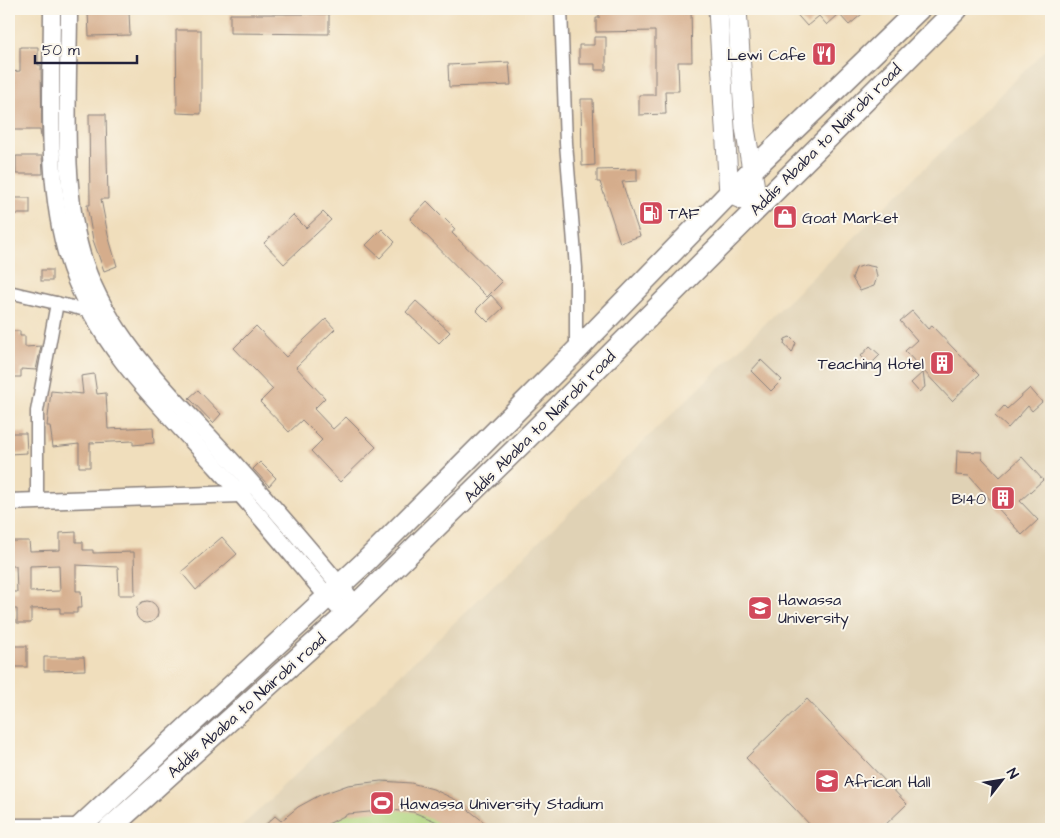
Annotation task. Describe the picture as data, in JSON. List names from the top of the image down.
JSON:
{
  "streets": {
    "highway": ["Addis Ababa to Nairobi road"]
  },
  "places": {
    "restaurant": ["Lewi Cafe"],
    "fuel station": ["TAF"],
    "shop": ["Goat Market"],
    "building": ["Teaching Hotel", "B140"],
    "school or university": ["Hawassa University", "African Hall"],
    "sports": ["Hawassa University Stadium"]
  },
  "scale_bar": "50 m",
  "north": "top right"
}
